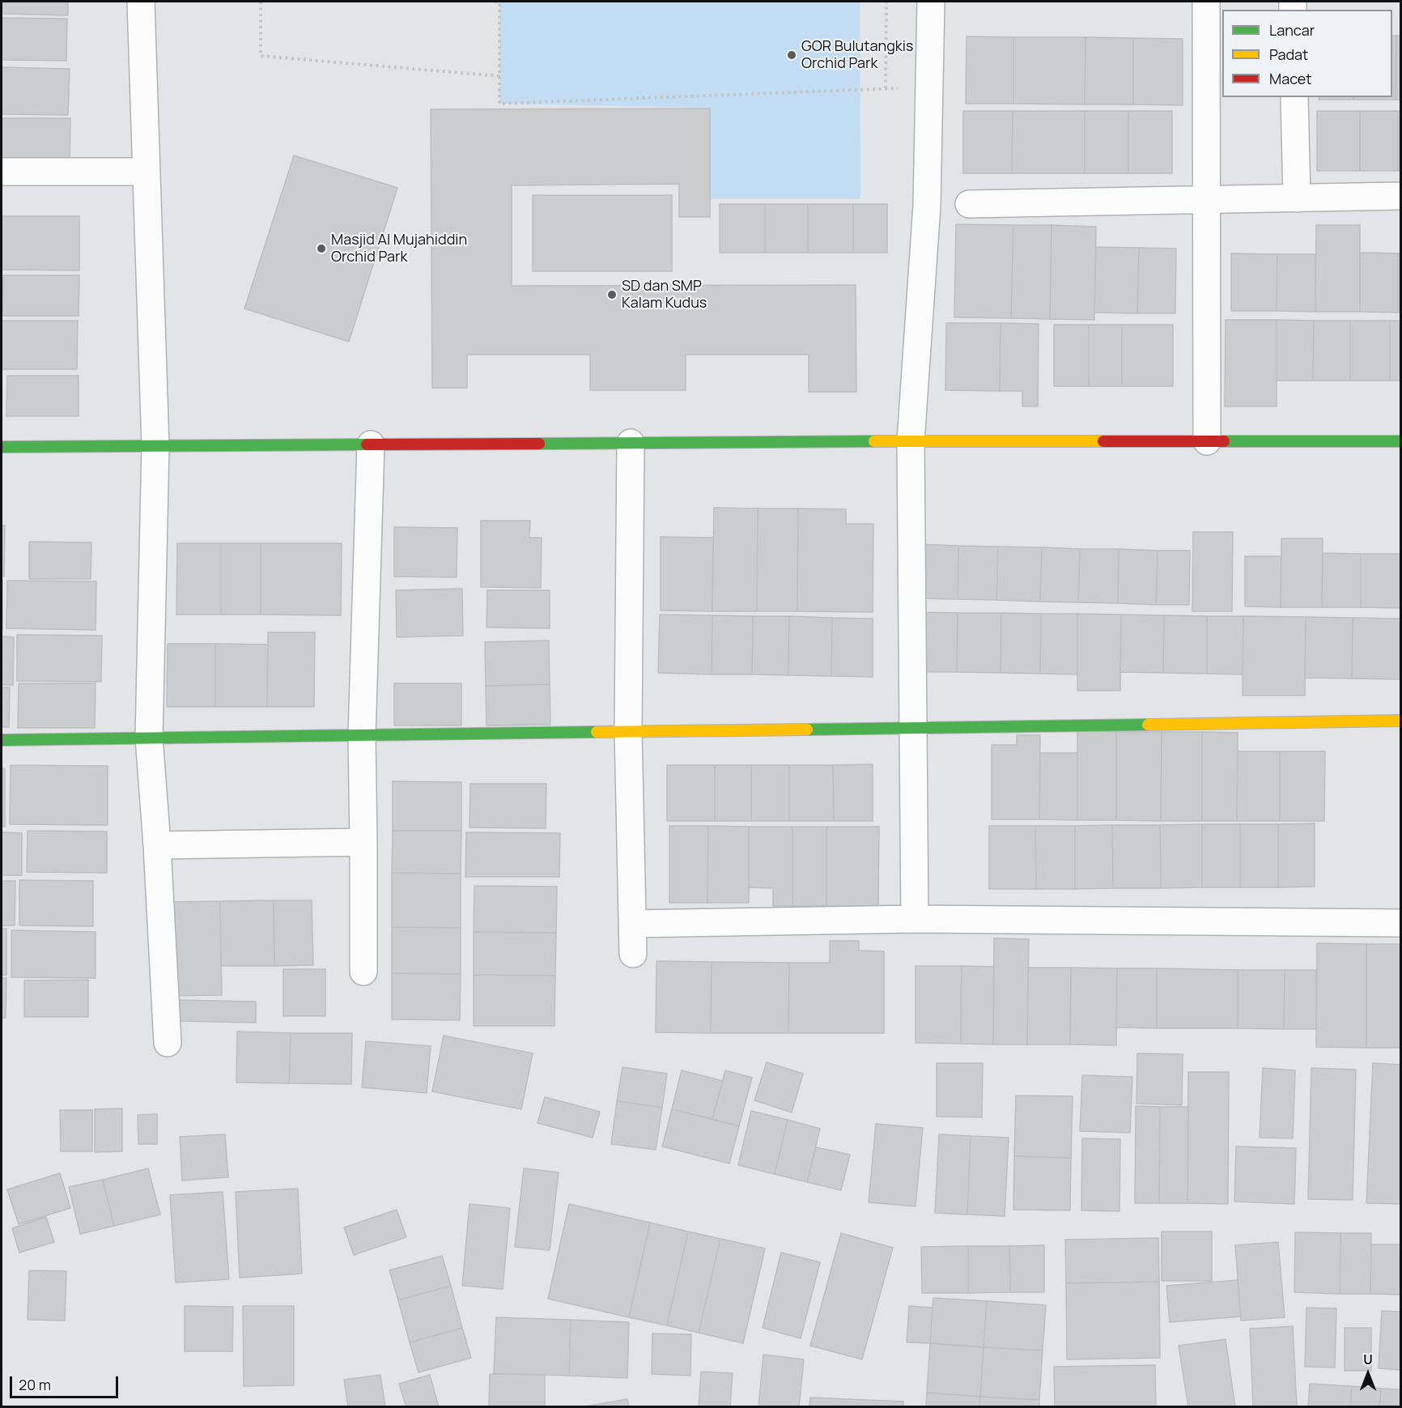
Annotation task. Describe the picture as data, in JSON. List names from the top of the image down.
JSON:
{
  "places": ["GOR Bulutangkis Orchid Park", "Masjid Al Mujahiddin Orchid Park", "SD dan SMP Kalam Kudus"],
  "legend": ["Lancar", "Padat", "Macet"],
  "scale_bar": "20 m",
  "north": "top"
}
